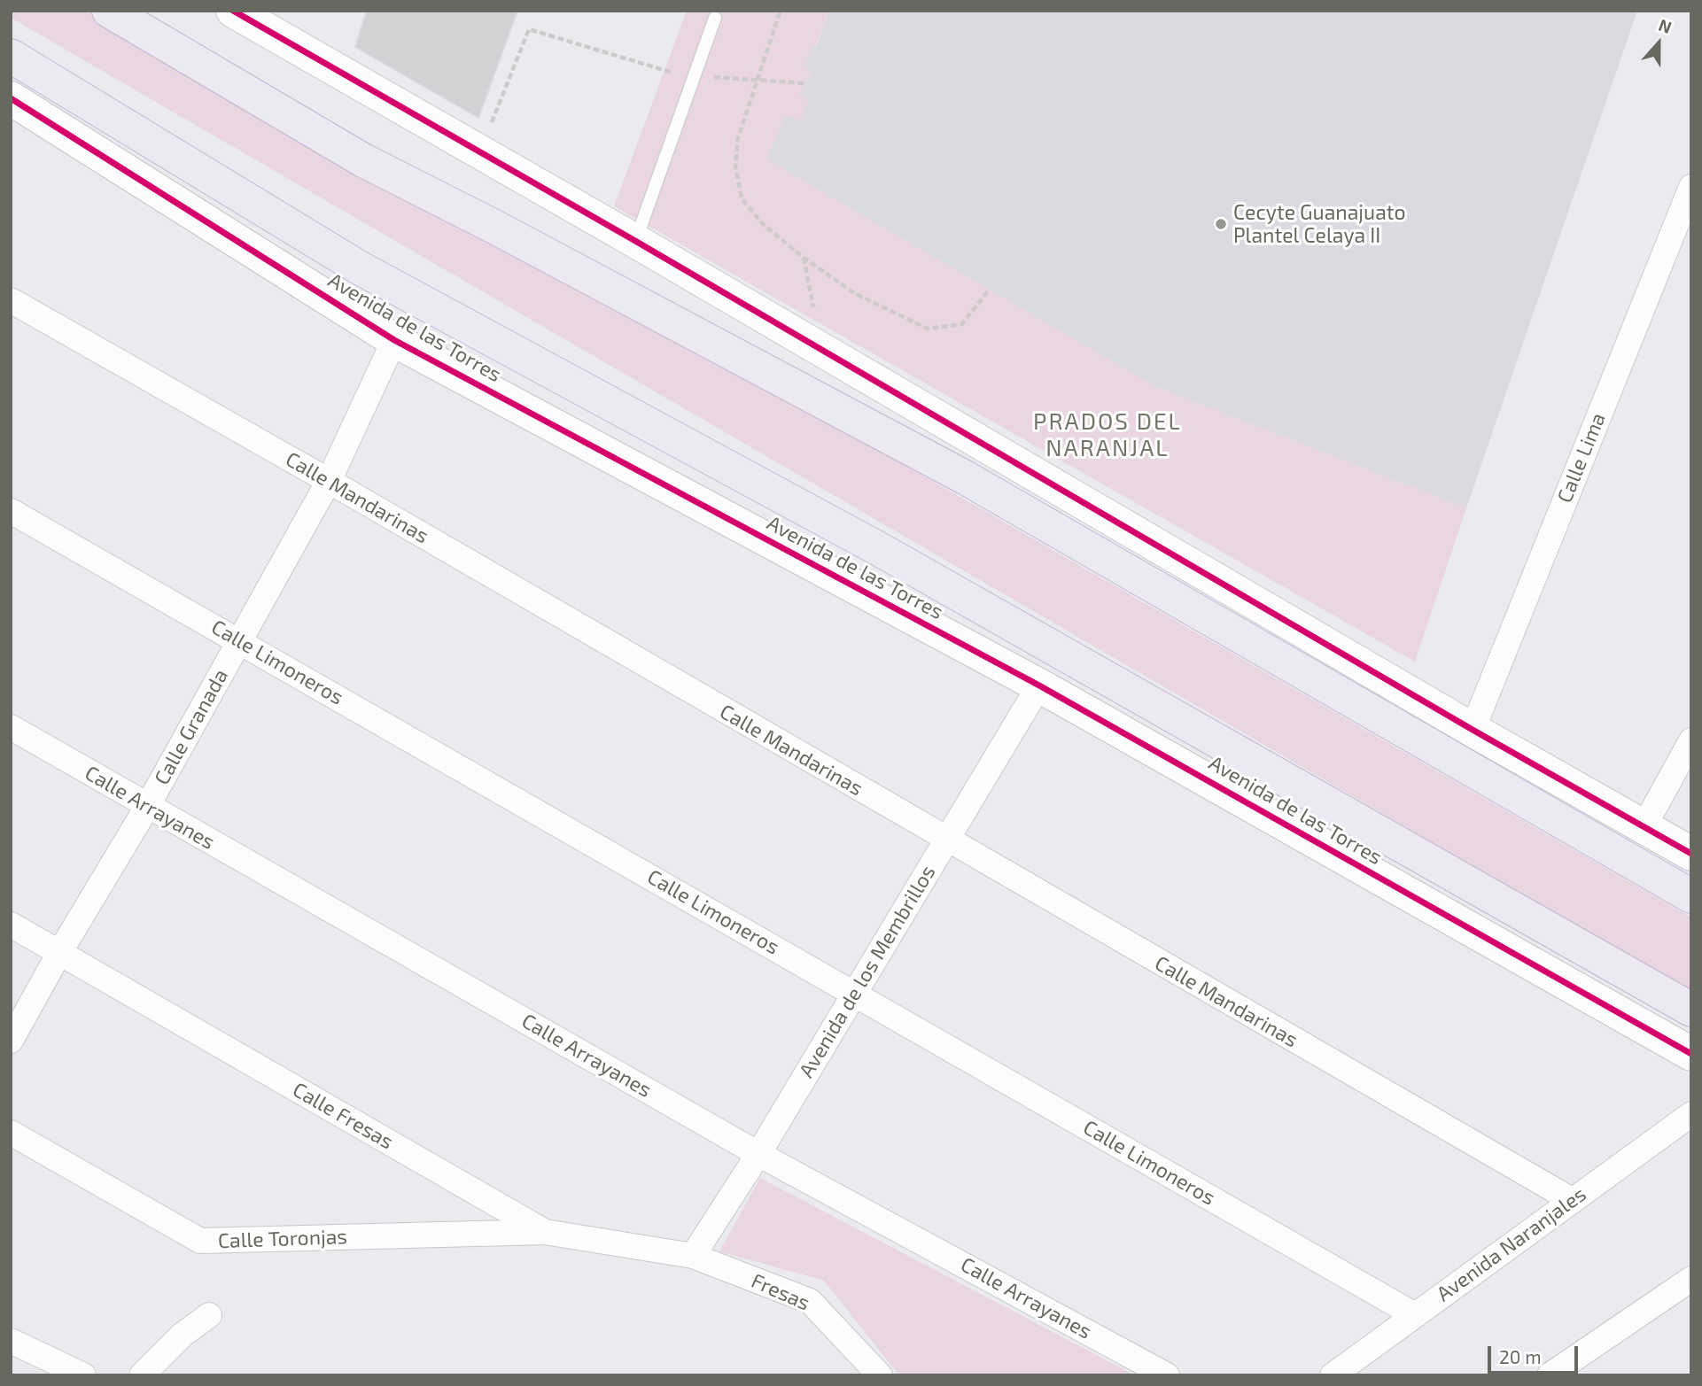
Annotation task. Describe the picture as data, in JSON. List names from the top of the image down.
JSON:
{
  "streets": {
    "main road": ["Avenida de las Torres"],
    "street": [
      "Calle Lima",
      "Calle Mandarinas",
      "Calle Limoneros",
      "Calle Granada",
      "Calle Arrayanes",
      "Avenida de los Membrillos",
      "Calle Fresas",
      "Calle Toronjas",
      "Avenida Naranjales",
      "Fresas"
    ]
  },
  "crossings": [
    ["Avenida de las Torres", "Calle Granada"],
    ["Avenida de las Torres", "Avenida de los Membrillos"],
    ["Calle Mandarinas", "Calle Granada"],
    ["Calle Mandarinas", "Avenida de los Membrillos"],
    ["Calle Mandarinas", "Avenida Naranjales"],
    ["Calle Limoneros", "Calle Granada"],
    ["Calle Limoneros", "Avenida de los Membrillos"],
    ["Calle Limoneros", "Avenida Naranjales"],
    ["Calle Granada", "Calle Arrayanes"],
    ["Calle Granada", "Calle Fresas"],
    ["Calle Arrayanes", "Avenida de los Membrillos"],
    ["Avenida de los Membrillos", "Calle Fresas"],
    ["Avenida de los Membrillos", "Fresas"],
    ["Calle Fresas", "Calle Toronjas"],
    ["Calle Fresas", "Fresas"]
  ],
  "districts": ["PRADOS DEL NARANJAL"],
  "places": ["Cecyte Guanajuato Plantel Celaya II"],
  "scale_bar": "20 m",
  "north": "top"
}
